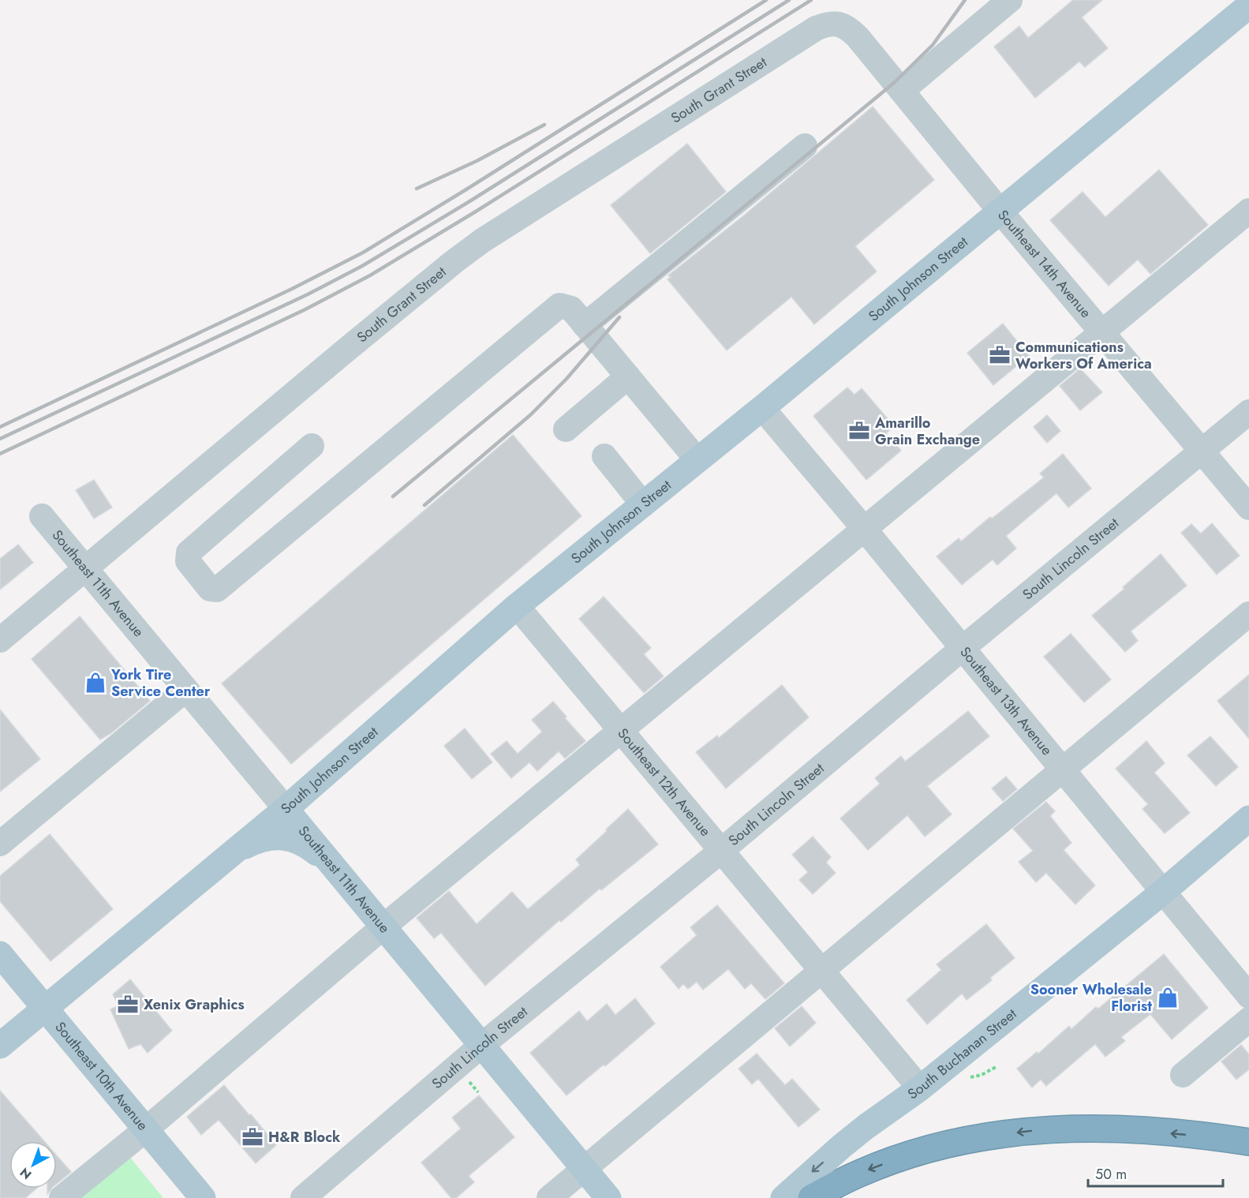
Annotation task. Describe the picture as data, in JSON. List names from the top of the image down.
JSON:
{
  "streets": {
    "main road": [
      "South Johnson Street",
      "Southeast 11th Avenue",
      "South Buchanan Street",
      "Southeast 10th Avenue"
    ],
    "street": [
      "South Grant Street",
      "Southeast 14th Avenue",
      "South Lincoln Street",
      "Southeast 13th Avenue",
      "Southeast 12th Avenue"
    ]
  },
  "crossings": [
    ["South Grant Street", "Southeast 14th Avenue"],
    ["South Grant Street", "Southeast 11th Avenue"],
    ["Southeast 14th Avenue", "South Johnson Street"],
    ["Southeast 14th Avenue", "South Lincoln Street"],
    ["South Johnson Street", "Southeast 11th Avenue"],
    ["South Johnson Street", "Southeast 13th Avenue"],
    ["South Johnson Street", "Southeast 12th Avenue"],
    ["South Johnson Street", "Southeast 10th Avenue"],
    ["South Lincoln Street", "Southeast 11th Avenue"],
    ["South Lincoln Street", "Southeast 13th Avenue"],
    ["South Lincoln Street", "Southeast 12th Avenue"],
    ["Southeast 13th Avenue", "South Buchanan Street"],
    ["Southeast 12th Avenue", "South Buchanan Street"]
  ],
  "places": {
    "office": [
      "Communications Workers Of America",
      "Amarillo Grain Exchange",
      "Xenix Graphics",
      "H&R Block"
    ],
    "shop": ["York Tire Service Center", "Sooner Wholesale Florist"]
  },
  "scale_bar": "50 m",
  "north": "bottom left"
}
